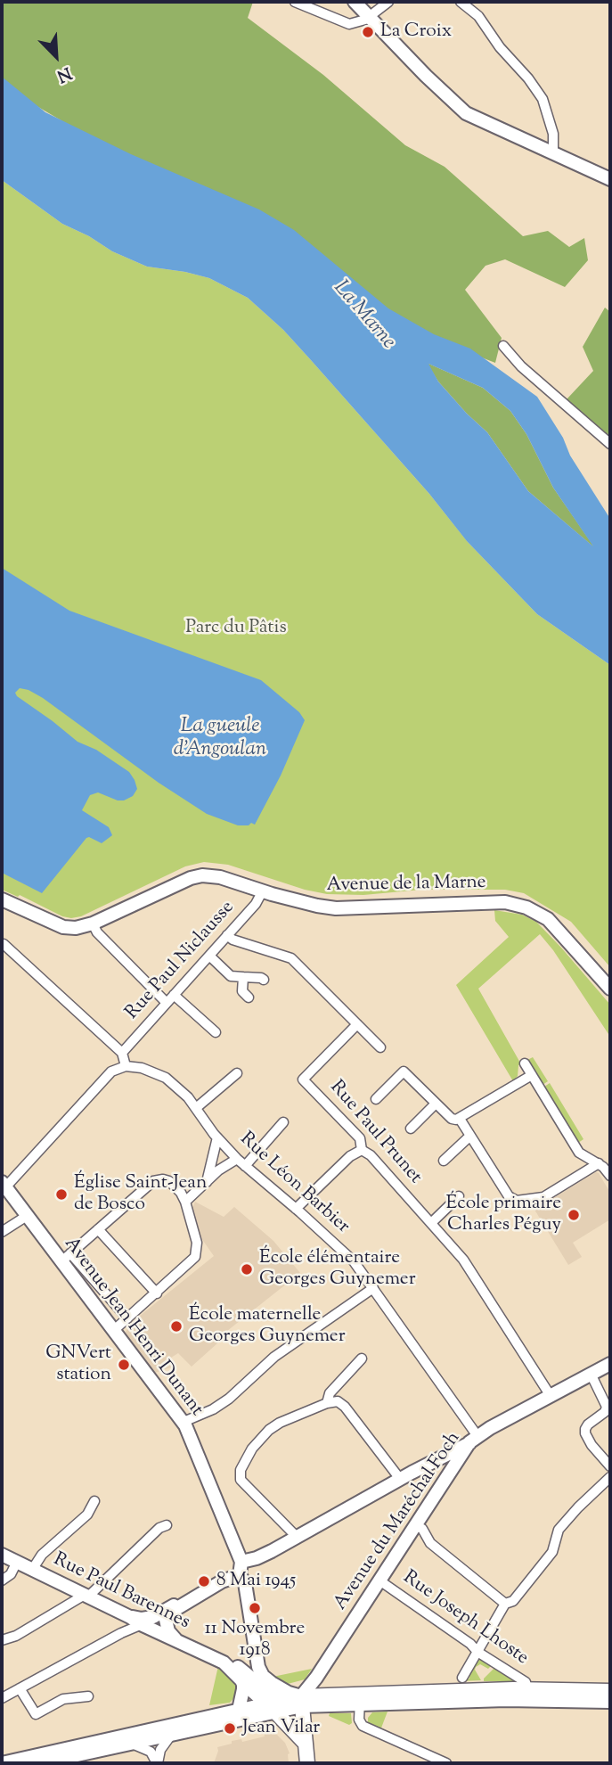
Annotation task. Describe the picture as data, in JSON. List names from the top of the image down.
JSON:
{
  "streets": {
    "street": [
      "Avenue de la Marne",
      "Rue Paul Niclausse",
      "Rue Paul Prunet",
      "Rue Léon Barbier",
      "Avenue Jean Henri Dunant",
      "Avenue du Maréchal Foch",
      "Rue Paul Barennes",
      "Rue Joseph Lhoste"
    ]
  },
  "crossings": [
    ["Avenue de la Marne", "Rue Paul Niclausse"],
    ["Rue Paul Prunet", "Avenue du Maréchal Foch"],
    ["Rue Léon Barbier", "Avenue du Maréchal Foch"],
    ["Avenue du Maréchal Foch", "Rue Joseph Lhoste"]
  ],
  "water": ["La Marne", "La gueule d'Angoulan"],
  "parks": ["Parc du Pâtis"],
  "places": [
    "La Croix",
    "Église Saint-Jean de Bosco",
    "École primaire Charles Péguy",
    "École élémentaire Georges Guynemer",
    "École maternelle Georges Guynemer",
    "GNVert station",
    "8 Mai 1945",
    "11 Novembre 1918",
    "Jean Vilar"
  ],
  "north": "bottom right"
}
